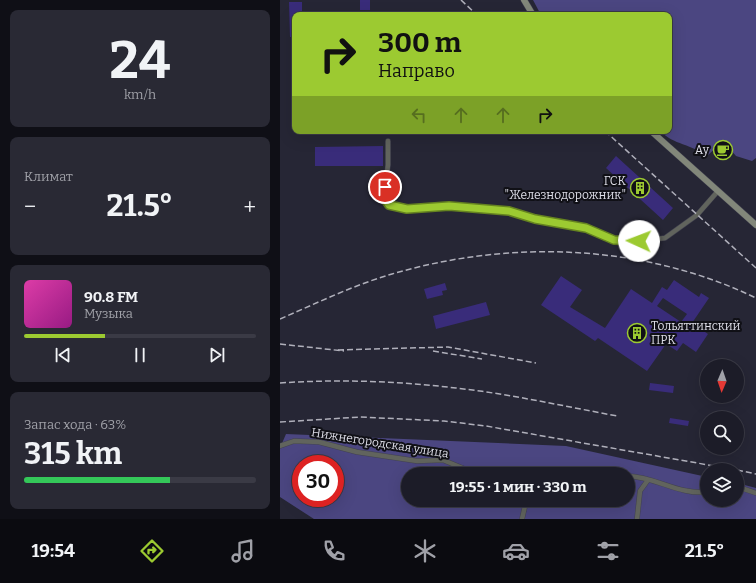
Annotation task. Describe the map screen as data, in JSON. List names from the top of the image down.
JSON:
{
  "streets": {
    "street": ["Нижнегородская улица"]
  },
  "places": {
    "cafe": ["Ау"],
    "building": ["ГСК \"Железнодорожник\"", "Тольяттинский ПРК"]
  },
  "north": "bottom",
  "page": {
    "tile": [
      ["24", "km/h"],
      "Климат",
      ["Запас хода · 63%", "315 km"]
    ],
    "turn": ["300 m", "Направо"],
    "heat": ["−", "21.5°", "+"],
    "song": ["90.8 FM", "Музыка"],
    "limit": "30",
    "trip": "19:55 · 1 мин · 330 m",
    "tabs": ["19:54", "21.5°"]
  }
}
